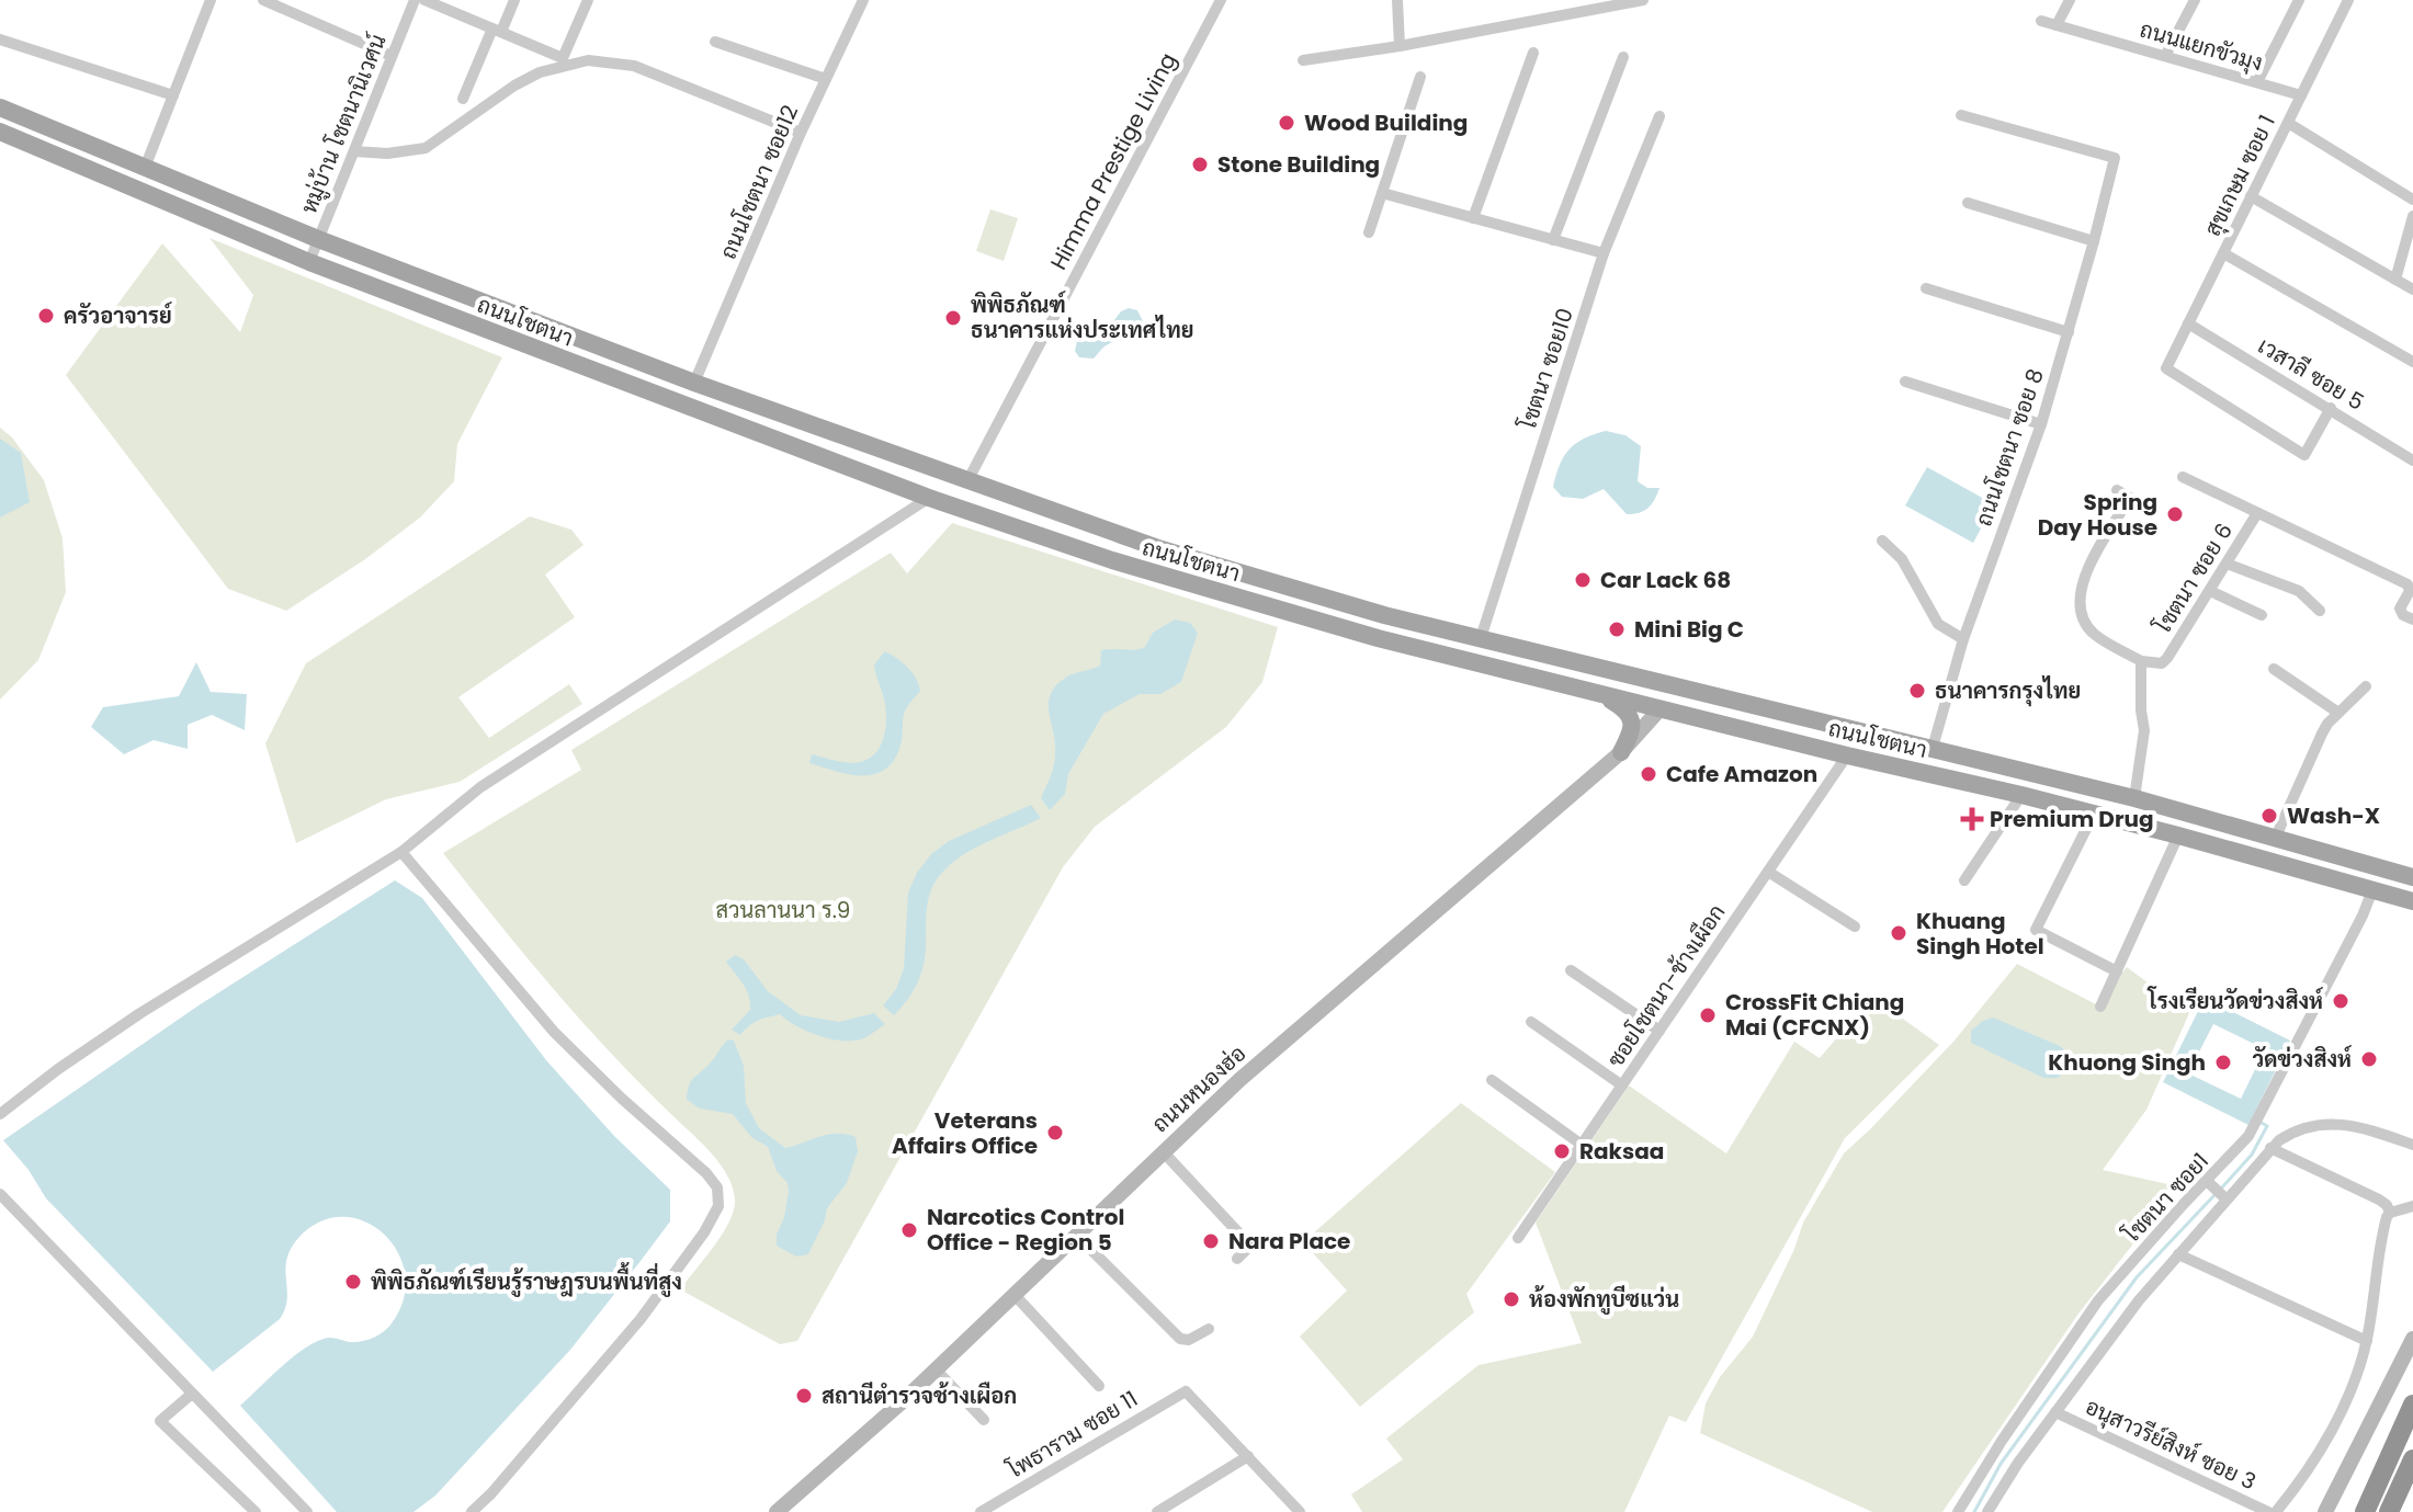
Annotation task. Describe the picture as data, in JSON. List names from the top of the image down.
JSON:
{
  "streets": {
    "main road": ["ถนนโชตนา", "ถนนหนองฮ่อ"],
    "street": [
      "ถนนแยกขัวมุง",
      "หมู่บ้าน โชตนานิเวศน์",
      "Himma Prestige Living",
      "สุขเกษม ซอย 1",
      "ถนนโชตนา ซอย12",
      "โชตนา ซอย10",
      "เวสาลี ซอย 5",
      "ถนนโชตนา ซอย 8",
      "โชตนา ซอย 6",
      "ซอยโชตนา-ช้างเผือก",
      "โชตนา ซอย1",
      "โพธาราม ซอย 11",
      "อนุสาวรีย์สิงห์ ซอย 3"
    ]
  },
  "crossings": [
    ["ถนนแยกขัวมุง", "สุขเกษม ซอย 1"],
    ["หมู่บ้าน โชตนานิเวศน์", "ถนนโชตนา"],
    ["Himma Prestige Living", "ถนนโชตนา"],
    ["สุขเกษม ซอย 1", "เวสาลี ซอย 5"],
    ["ถนนโชตนา ซอย12", "ถนนโชตนา"],
    ["ถนนโชตนา", "โชตนา ซอย10"],
    ["ถนนโชตนา", "ถนนโชตนา ซอย 8"],
    ["ถนนโชตนา", "ซอยโชตนา-ช้างเผือก"],
    ["ถนนโชตนา", "ถนนหนองฮ่อ"],
    ["ถนนโชตนา", "โชตนา ซอย1"]
  ],
  "parks": ["สวนลานนา ร.9"],
  "places": {
    "other": [
      "Wood Building",
      "Stone Building",
      "ครัวอาจารย์",
      "พิพิธภัณฑ์ ธนาคารแห่งประเทศไทย",
      "Spring Day House",
      "Car Lack 68",
      "Mini Big C",
      "ธนาคารกรุงไทย",
      "Cafe Amazon",
      "Wash-X",
      "Khuang Singh Hotel",
      "โรงเรียนวัดข่วงสิงห์",
      "CrossFit Chiang Mai (CFCNX)",
      "วัดข่วงสิงห์",
      "Khuong Singh",
      "Veterans Affairs Office",
      "Raksaa",
      "Narcotics Control Office - Region 5",
      "Nara Place",
      "พิพิธภัณฑ์เรียนรู้ราษฎรบนพื้นที่สูง",
      "ห้องพักทูบีซแว่น",
      "สถานีตำรวจช้างเผือก"
    ],
    "health": ["Premium Drug"]
  }
}
